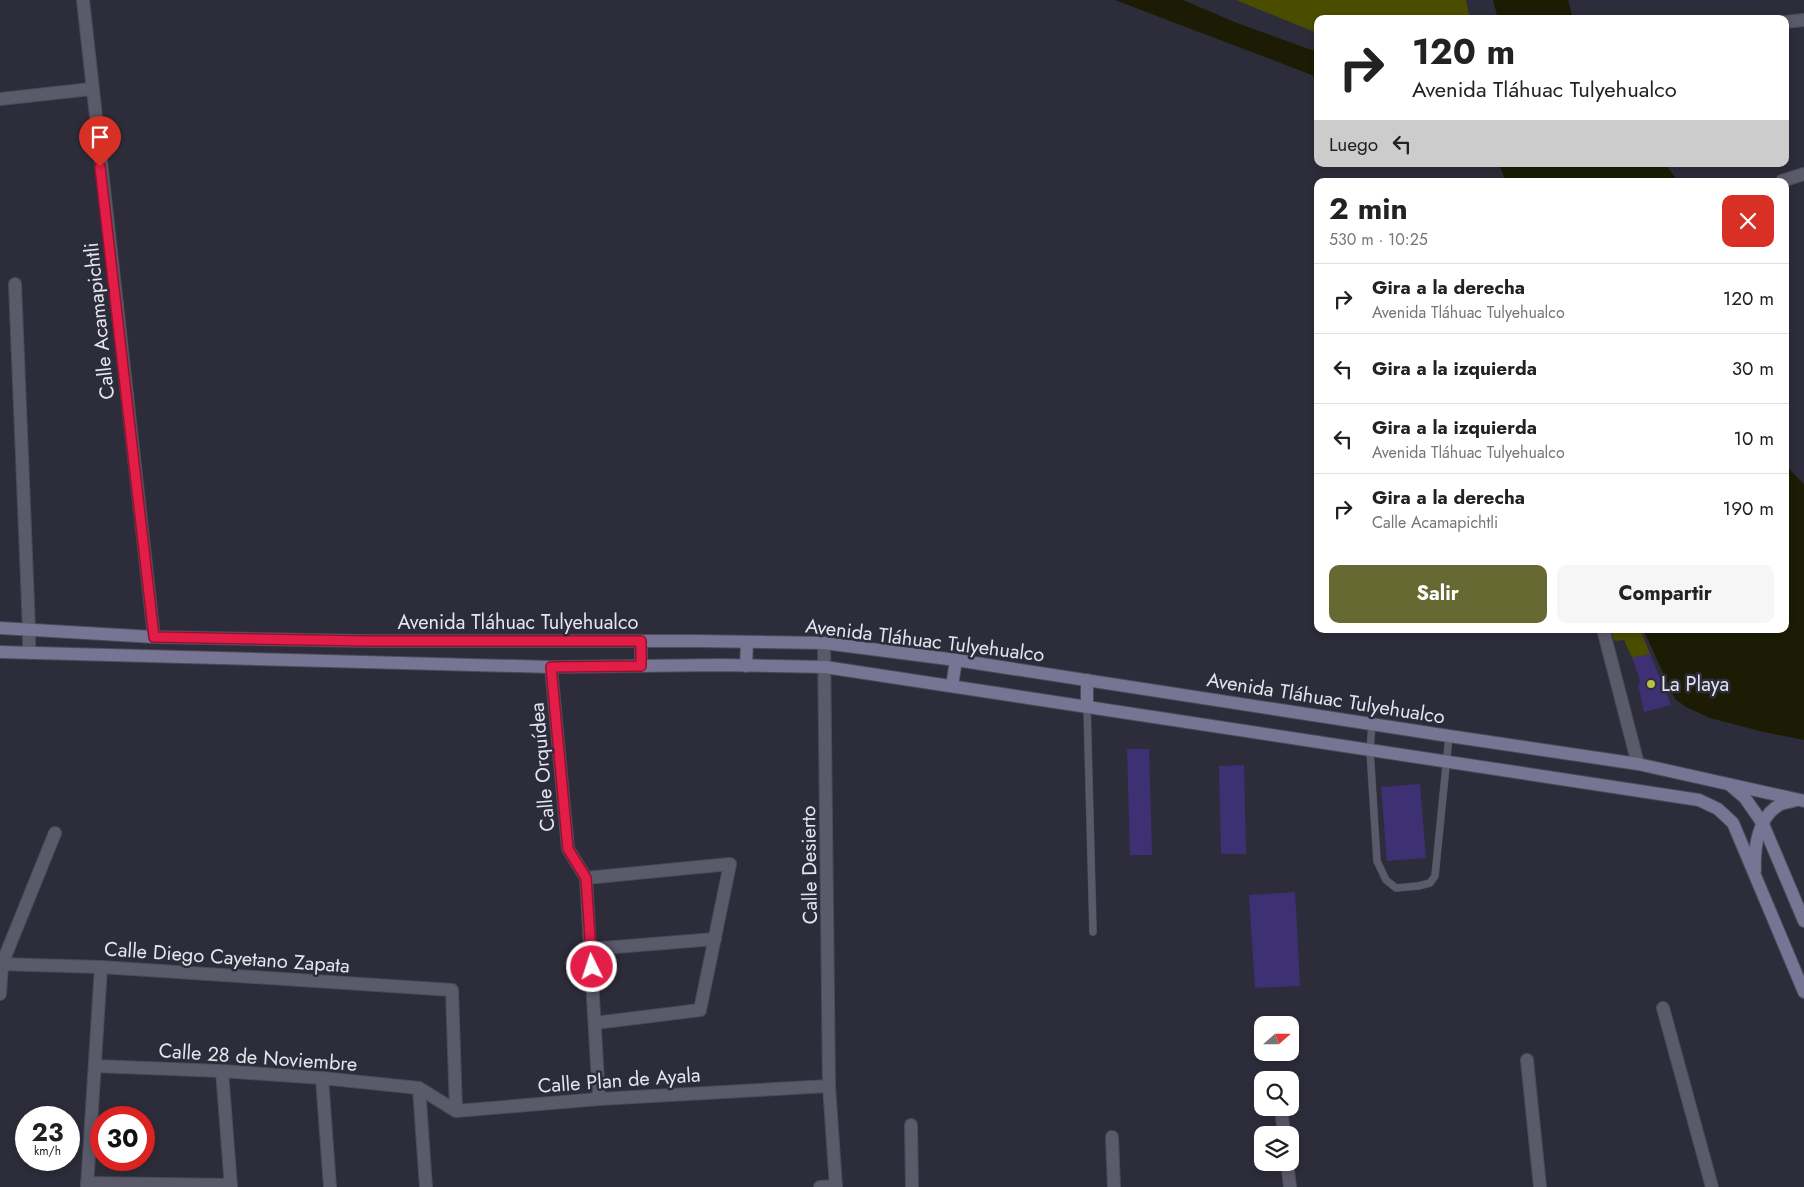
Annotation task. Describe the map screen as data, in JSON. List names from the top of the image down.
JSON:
{
  "streets": {
    "main road": ["Avenida Tláhuac Tulyehualco"],
    "street": [
      "Calle Acamapichtli",
      "Calle Orquídea",
      "Calle Desierto",
      "Calle Diego Cayetano Zapata",
      "Calle 28 de Noviembre",
      "Calle Plan de Ayala"
    ]
  },
  "crossings": [
    ["Calle Acamapichtli", "Avenida Tláhuac Tulyehualco"],
    ["Avenida Tláhuac Tulyehualco", "Calle Orquídea"],
    ["Avenida Tláhuac Tulyehualco", "Calle Desierto"],
    ["Calle Orquídea", "Calle Plan de Ayala"],
    ["Calle Desierto", "Calle Plan de Ayala"],
    ["Calle Diego Cayetano Zapata", "Calle Plan de Ayala"]
  ],
  "places": ["La Playa"],
  "north": "right",
  "page": {
    "turn": ["120 m", "Avenida Tláhuac Tulyehualco"],
    "then": "Luego",
    "heading": ["2 min", "530 m · 10:25"],
    "list": [
      {
        "name": "Gira a la derecha",
        "note": "Avenida Tláhuac Tulyehualco",
        "value": "120 m"
      },
      {
        "name": "Gira a la izquierda",
        "value": "30 m"
      },
      {
        "name": "Gira a la izquierda",
        "note": "Avenida Tláhuac Tulyehualco",
        "value": "10 m"
      },
      {
        "name": "Gira a la derecha",
        "note": "Calle Acamapichtli",
        "value": "190 m"
      }
    ],
    "buttons": ["Salir", "Compartir"],
    "speed": "23 km/h",
    "limit": "30"
  }
}
